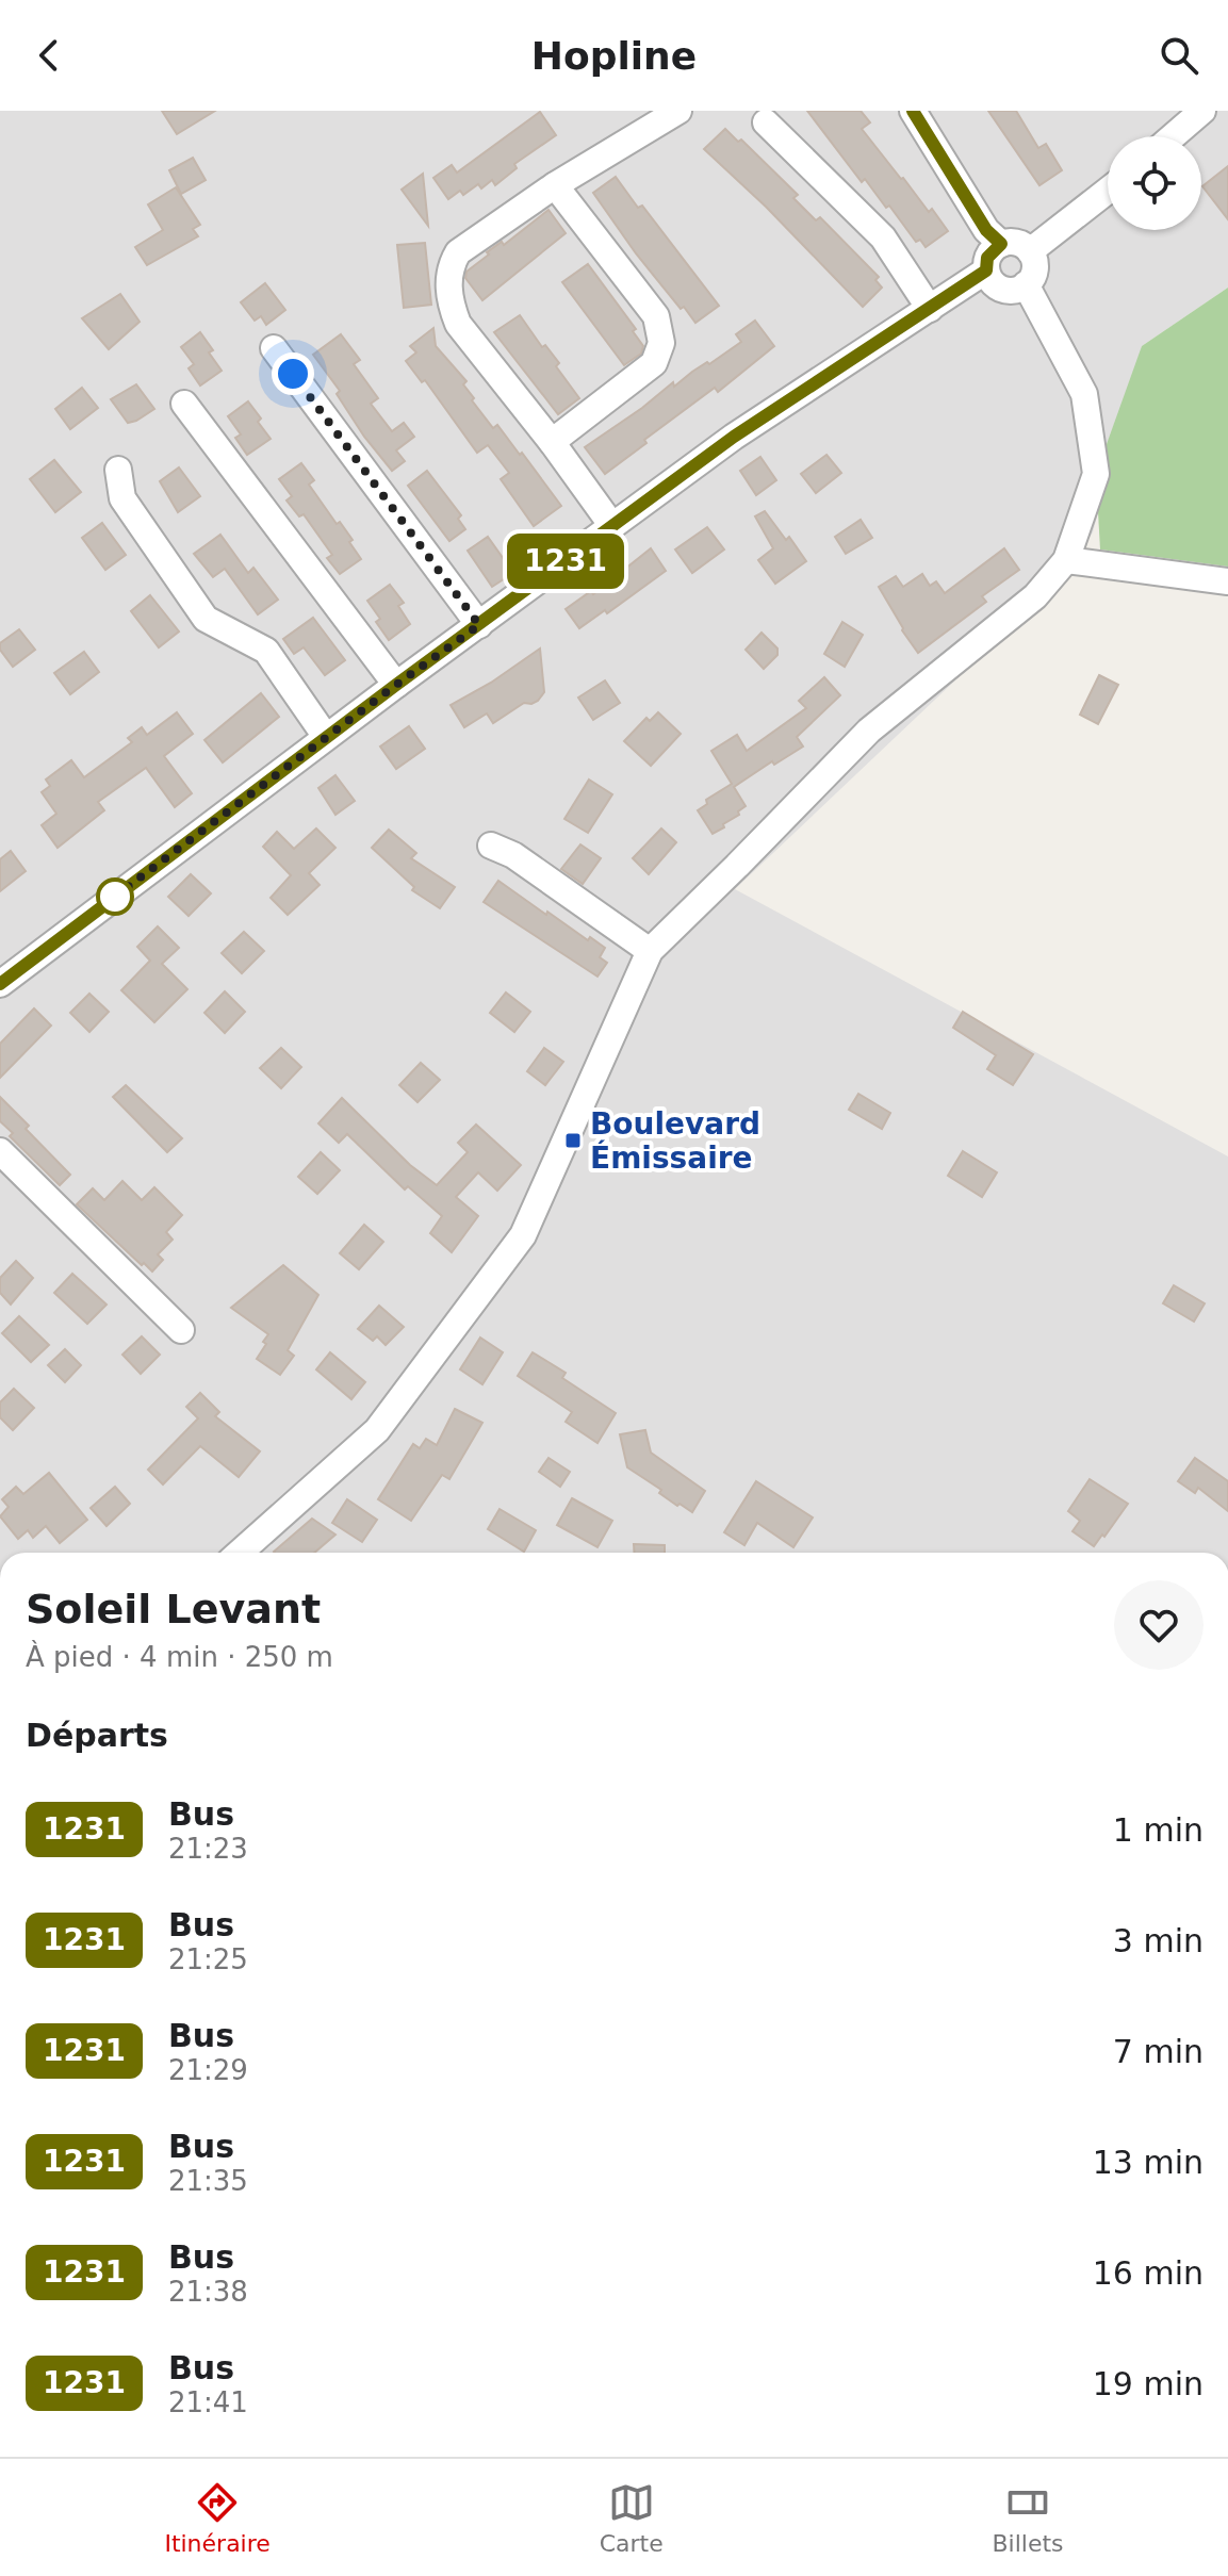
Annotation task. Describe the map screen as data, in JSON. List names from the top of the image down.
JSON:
{
  "places": {
    "transit": ["Boulevard Émissaire"]
  },
  "lines": ["bus line 1231"],
  "page": {
    "header": "Hopline",
    "on_map": "1231",
    "heading": [
      ["Soleil Levant", "À pied · 4 min · 250 m"],
      "Départs"
    ],
    "list": [
      {
        "mark": "1231",
        "name": "Bus",
        "note": "21:23",
        "value": "1 min"
      },
      {
        "mark": "1231",
        "name": "Bus",
        "note": "21:25",
        "value": "3 min"
      },
      {
        "mark": "1231",
        "name": "Bus",
        "note": "21:29",
        "value": "7 min"
      },
      {
        "mark": "1231",
        "name": "Bus",
        "note": "21:35",
        "value": "13 min"
      },
      {
        "mark": "1231",
        "name": "Bus",
        "note": "21:38",
        "value": "16 min"
      },
      {
        "mark": "1231",
        "name": "Bus",
        "note": "21:41",
        "value": "19 min"
      }
    ],
    "tabs": ["Itinéraire", "Carte", "Billets"]
  }
}
